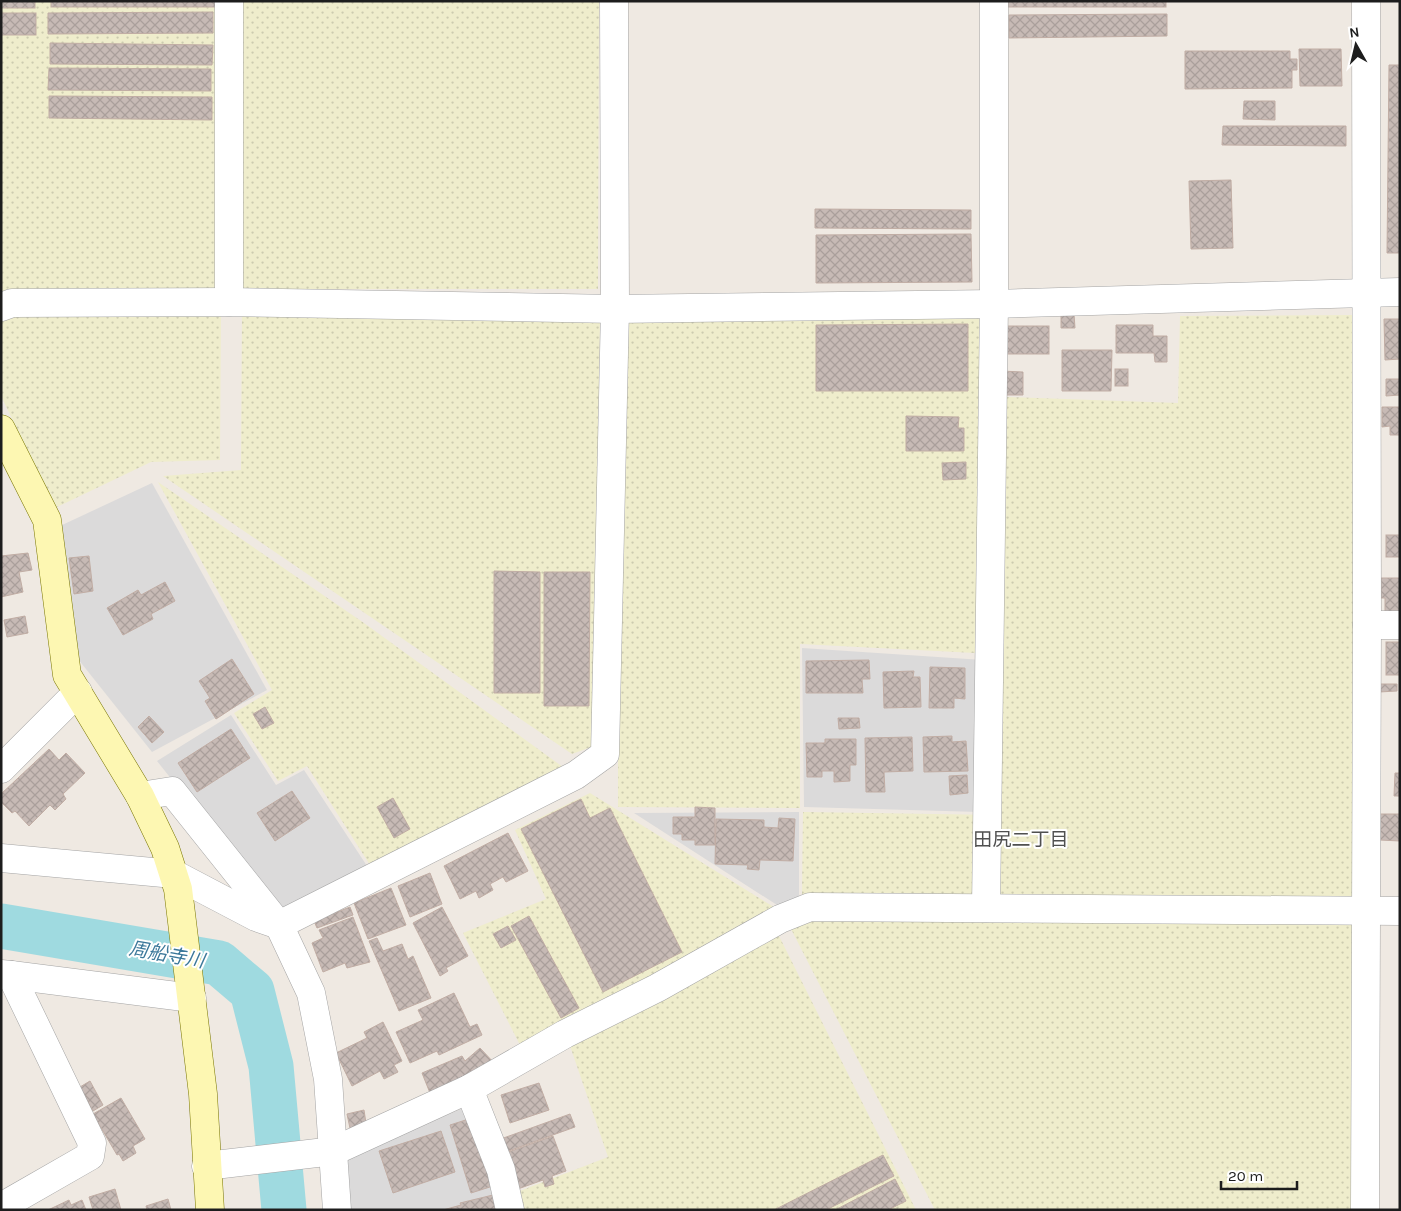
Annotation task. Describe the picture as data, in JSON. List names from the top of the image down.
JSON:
{
  "districts": ["田尻二丁目"],
  "water": ["周船寺川"],
  "scale_bar": "20 m",
  "north": "top"
}
